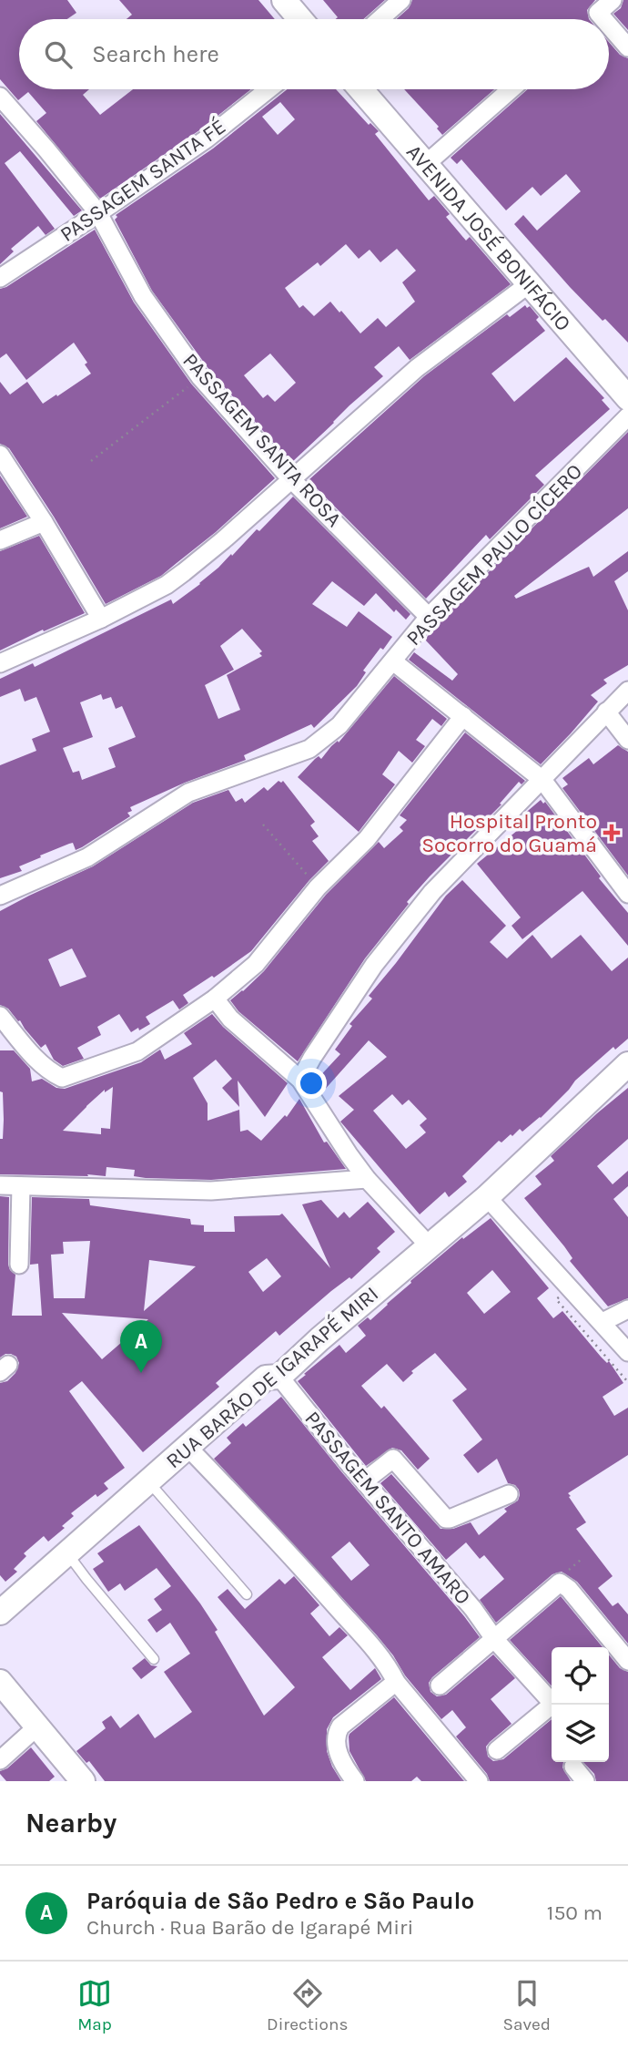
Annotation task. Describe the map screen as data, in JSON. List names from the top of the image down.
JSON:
{
  "streets": {
    "main road": ["AVENIDA JOSÉ BONIFÁCIO", "RUA BARÃO DE IGARAPÉ MIRI"],
    "street": [
      "PASSAGEM SANTA FÉ",
      "PASSAGEM SANTA ROSA",
      "PASSAGEM PAULO CÍCERO",
      "PASSAGEM SANTO AMARO"
    ]
  },
  "crossings": [
    ["PASSAGEM SANTA FÉ", "PASSAGEM SANTA ROSA"],
    ["PASSAGEM SANTA ROSA", "PASSAGEM PAULO CÍCERO"],
    ["RUA BARÃO DE IGARAPÉ MIRI", "PASSAGEM SANTO AMARO"]
  ],
  "places": {
    "health": ["Hospital Pronto Socorro do Guamá"]
  },
  "page": {
    "search": "Search here",
    "pins": "A",
    "heading": "Nearby",
    "list": [
      {
        "mark": "A",
        "name": "Paróquia de São Pedro e São Paulo",
        "note": "Church · Rua Barão de Igarapé Miri",
        "value": "150 m"
      }
    ],
    "nav": ["Map", "Directions", "Saved"]
  }
}
